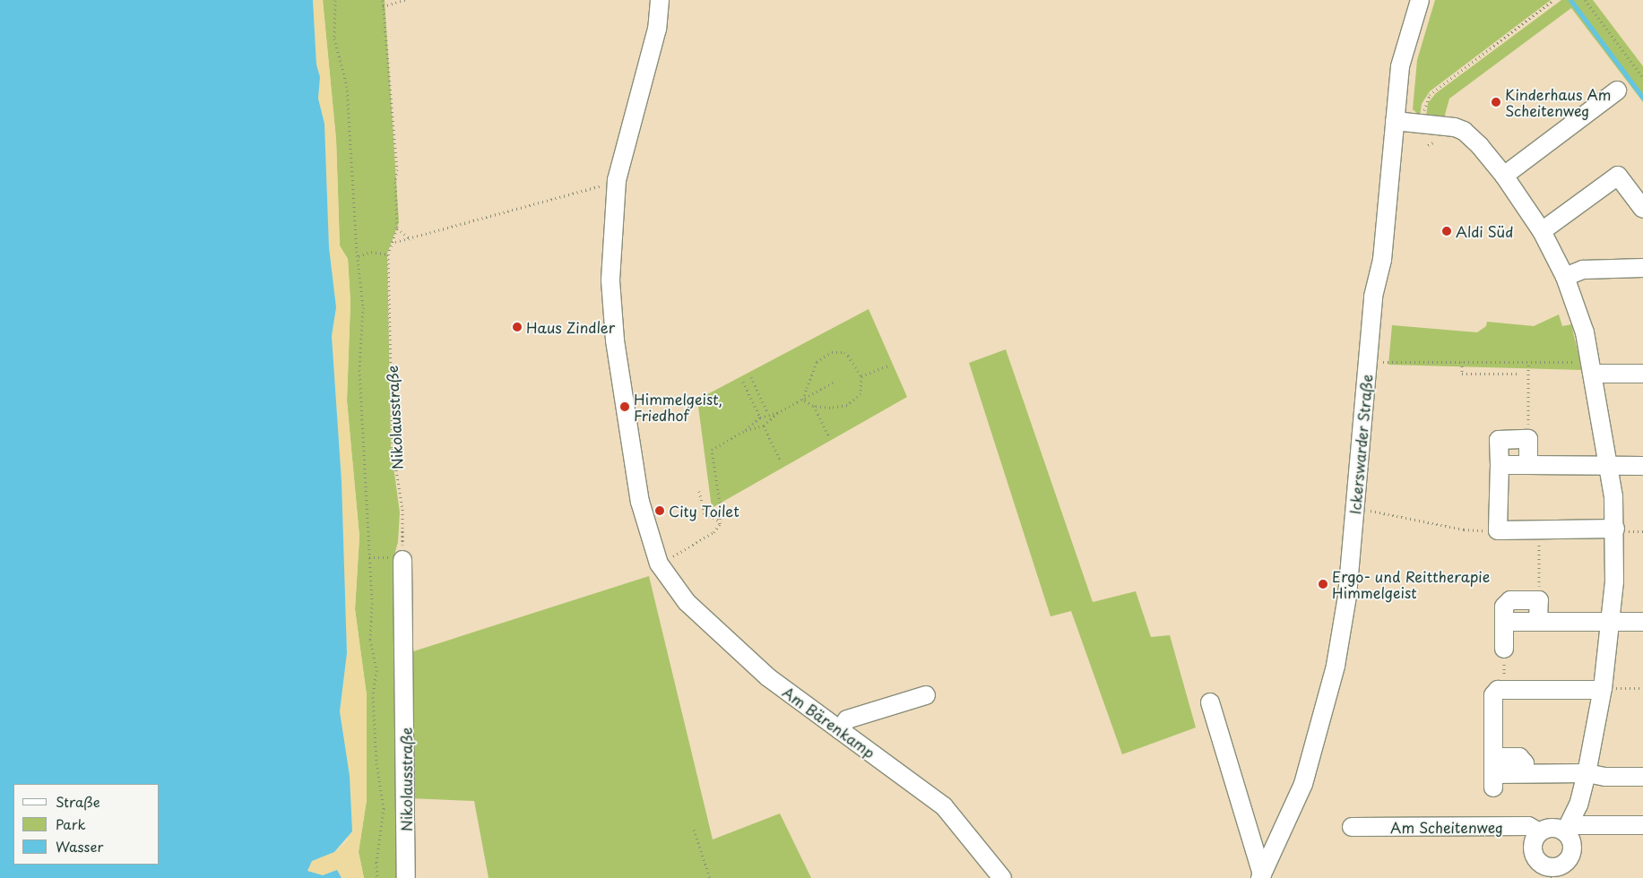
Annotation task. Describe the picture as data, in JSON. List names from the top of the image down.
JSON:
{
  "streets": {
    "street": [
      "Nikolausstraße",
      "Ickerswarder Straße",
      "Am Bärenkamp",
      "Am Scheitenweg"
    ]
  },
  "places": [
    "Kinderhaus Am Scheitenweg",
    "Aldi Süd",
    "Haus Zindler",
    "Himmelgeist, Friedhof",
    "City Toilet",
    "Ergo- und Reittherapie Himmelgeist"
  ],
  "legend": ["Straße", "Park", "Wasser"]
}
